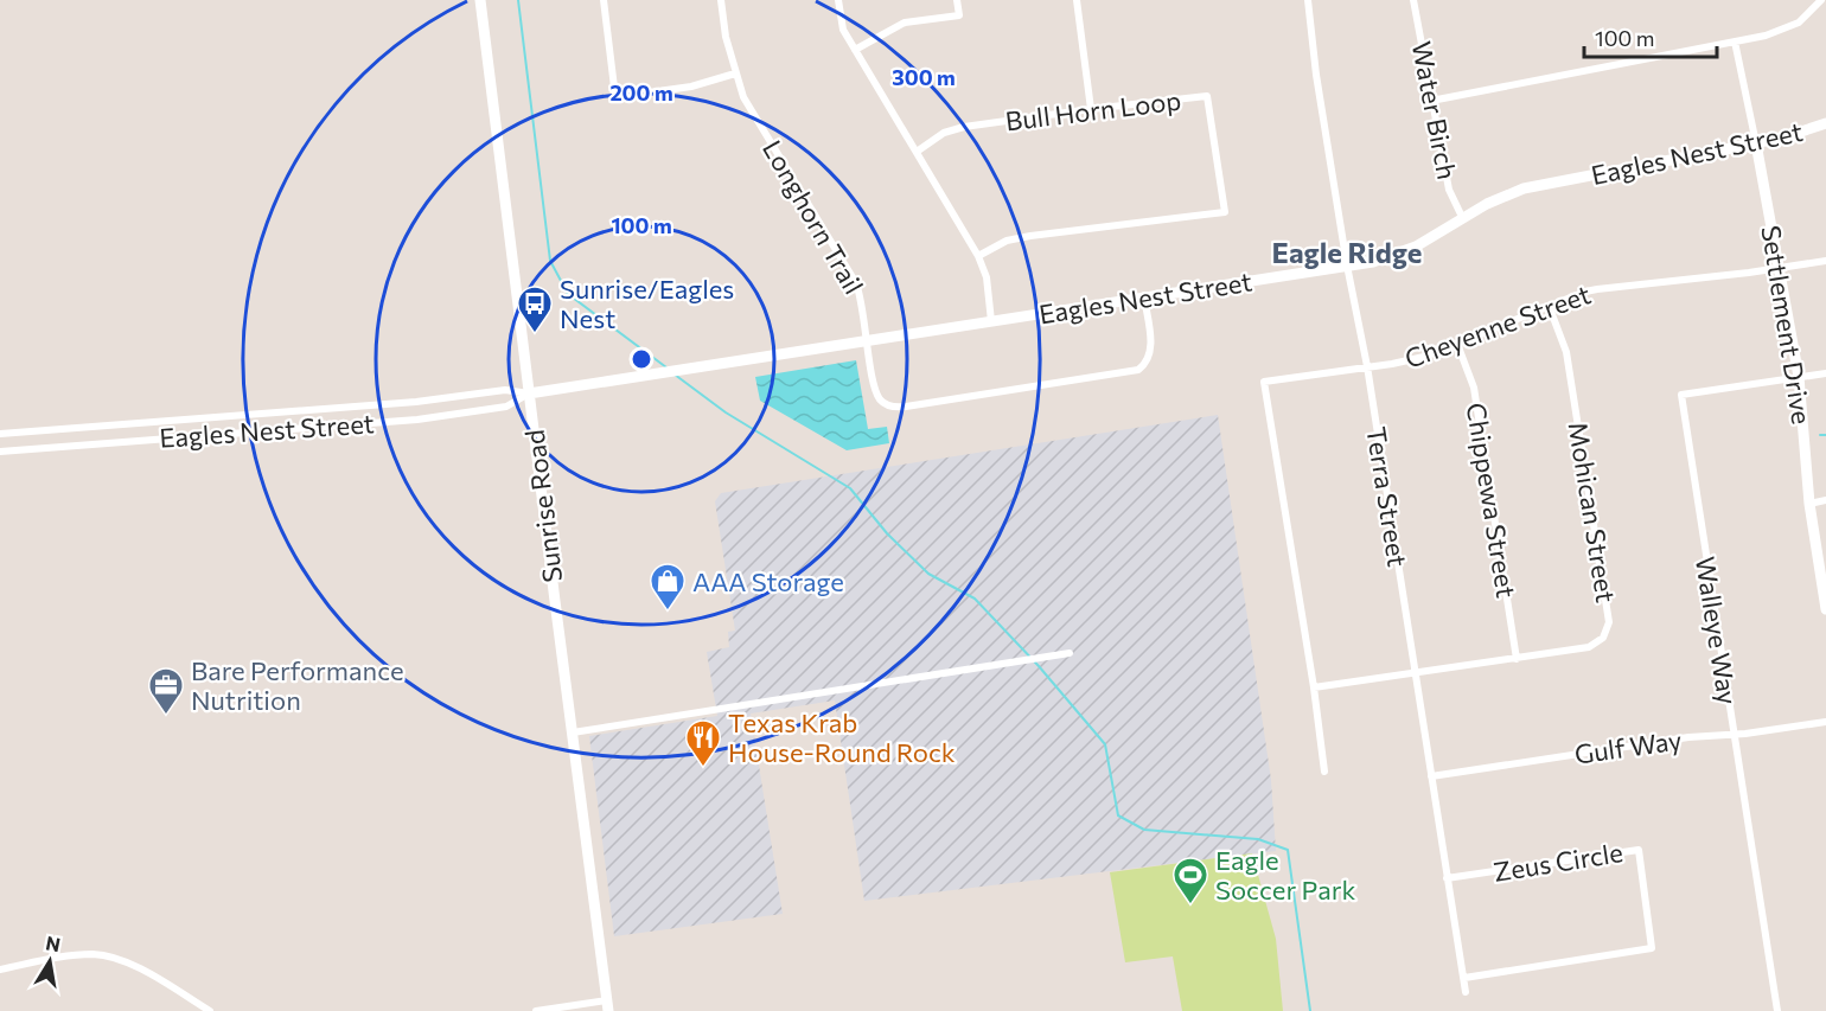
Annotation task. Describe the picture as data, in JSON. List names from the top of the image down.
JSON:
{
  "streets": {
    "street": [
      "Bull Horn Loop",
      "Water Birch",
      "Eagles Nest Street",
      "Longhorn Trail",
      "Settlement Drive",
      "Cheyenne Street",
      "Terra Street",
      "Chippewa Street",
      "Sunrise Road",
      "Mohican Street",
      "Walleye Way",
      "Gulf Way",
      "Zeus Circle"
    ]
  },
  "crossings": [
    ["Water Birch", "Eagles Nest Street"],
    ["Eagles Nest Street", "Longhorn Trail"],
    ["Eagles Nest Street", "Settlement Drive"],
    ["Eagles Nest Street", "Terra Street"],
    ["Eagles Nest Street", "Sunrise Road"],
    ["Settlement Drive", "Cheyenne Street"],
    ["Settlement Drive", "Walleye Way"],
    ["Cheyenne Street", "Terra Street"],
    ["Cheyenne Street", "Chippewa Street"],
    ["Cheyenne Street", "Mohican Street"],
    ["Terra Street", "Mohican Street"],
    ["Terra Street", "Gulf Way"],
    ["Terra Street", "Zeus Circle"],
    ["Chippewa Street", "Mohican Street"],
    ["Walleye Way", "Gulf Way"]
  ],
  "districts": ["Eagle Ridge"],
  "places": {
    "bus stop": ["Sunrise/Eagles Nest"],
    "shop": ["AAA Storage"],
    "office": ["Bare Performance Nutrition"],
    "restaurant": ["Texas Krab House-Round Rock"],
    "sports": ["Eagle Soccer Park"]
  },
  "scale_bar": "100 m",
  "north": "top",
  "rings": ["300 m", "200 m", "100 m"]
}
